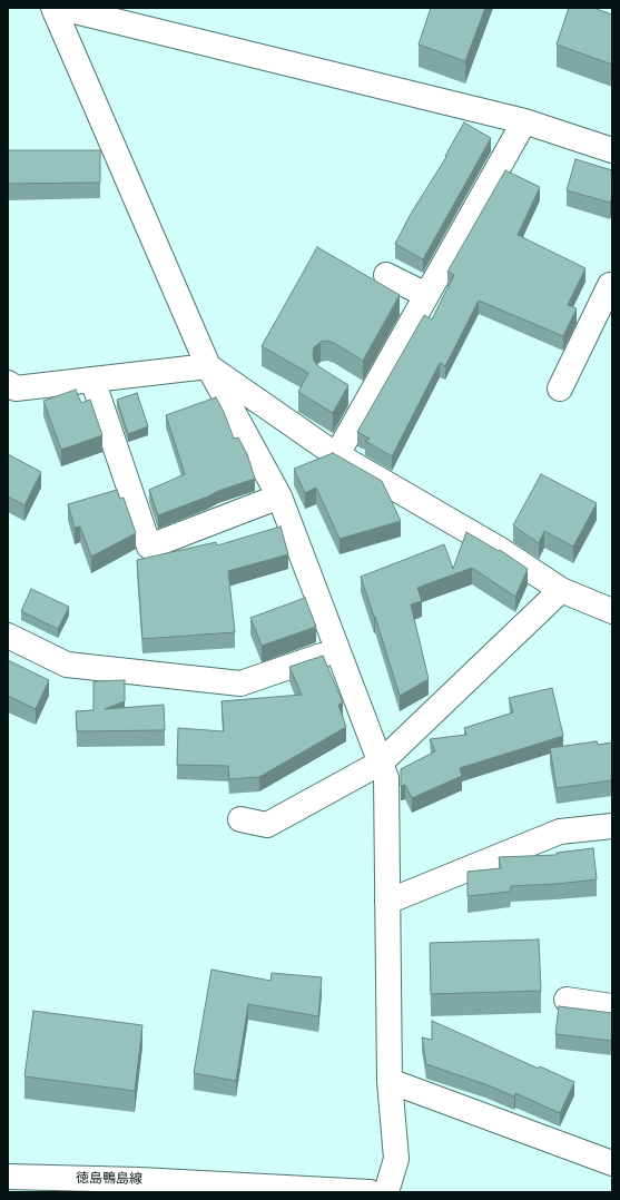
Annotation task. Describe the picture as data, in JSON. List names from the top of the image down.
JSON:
{
  "streets": {
    "street": ["徳島鴨島線"]
  }
}
